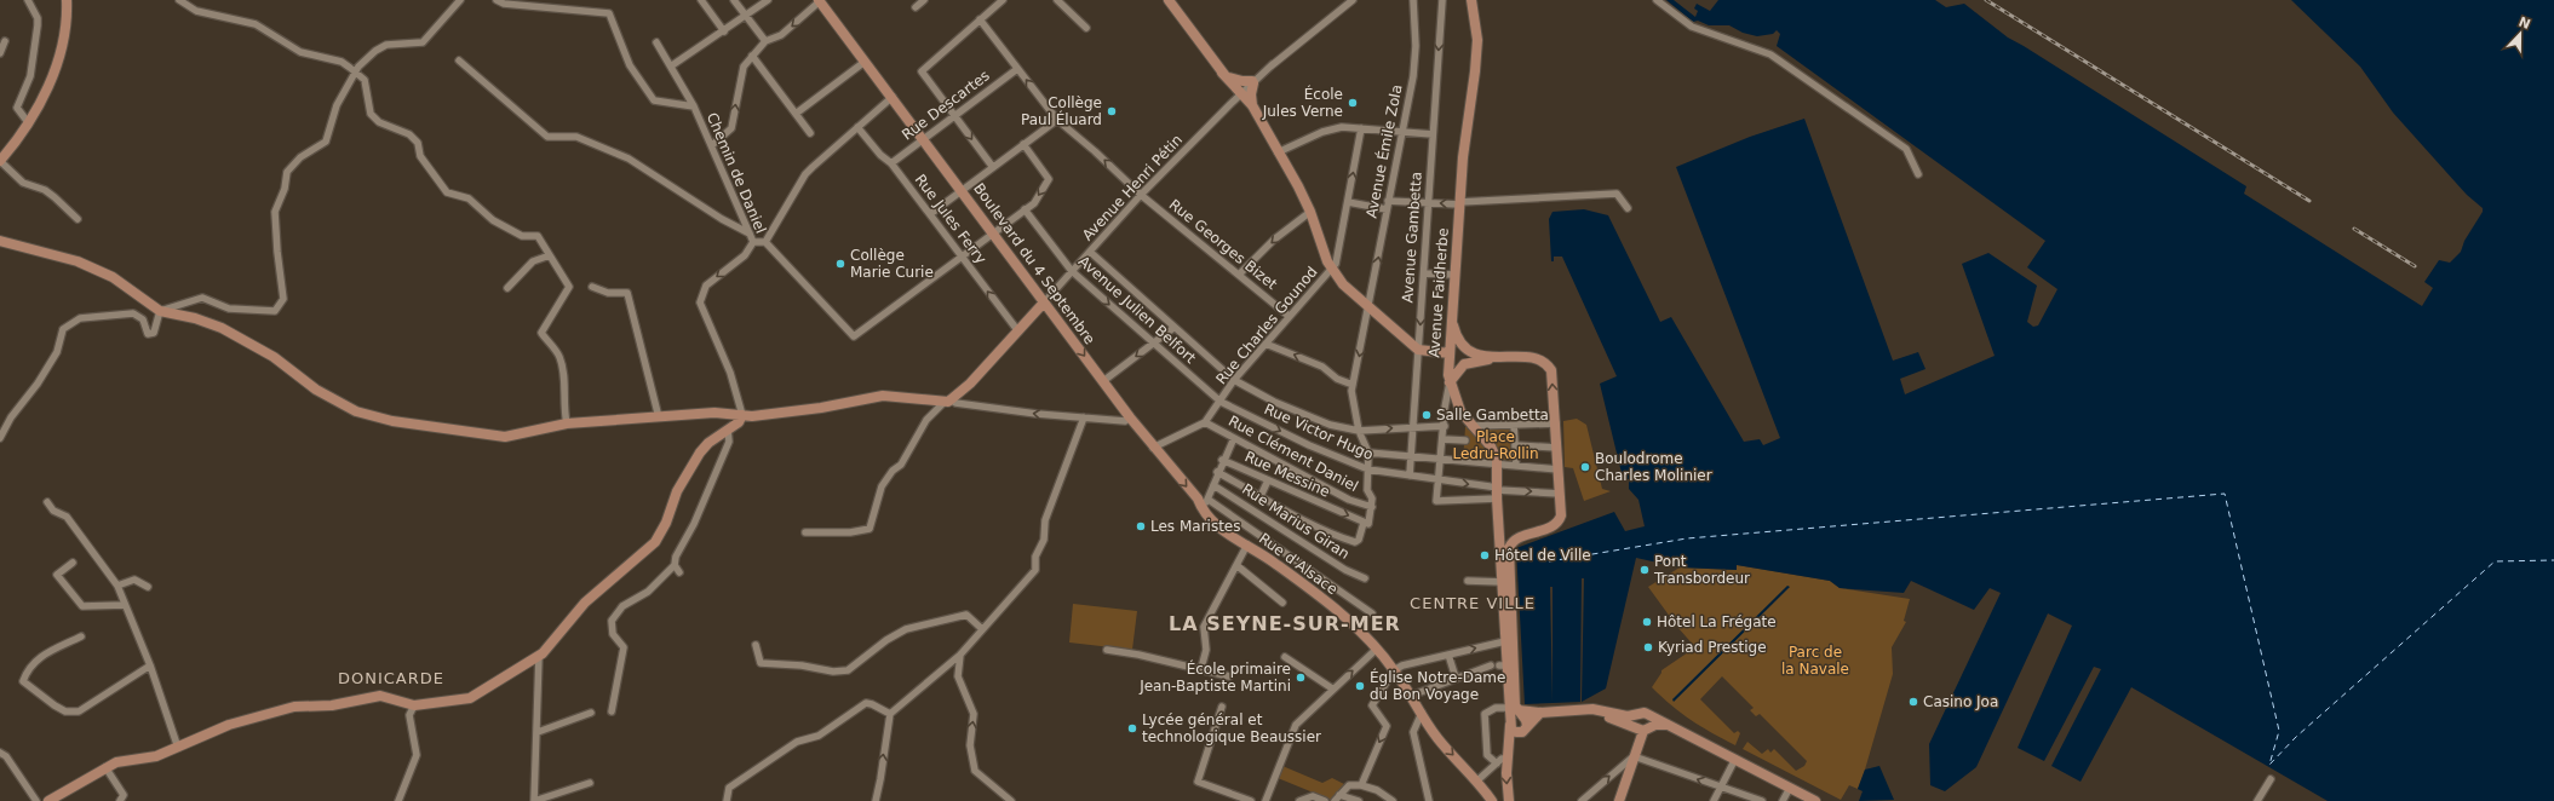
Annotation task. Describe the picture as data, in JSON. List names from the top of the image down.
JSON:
{
  "streets": {
    "street": [
      "Rue Descartes",
      "Avenue Émile Zola",
      "Chemin de Daniel",
      "Avenue Henri Pétin",
      "Rue Jules Ferry",
      "Avenue Gambetta",
      "Rue Georges Bizet",
      "Boulevard du 4 Septembre",
      "Avenue Faidherbe",
      "Avenue Julien Belfort",
      "Rue Charles Gounod",
      "Rue Victor Hugo",
      "Rue Clément Daniel",
      "Rue Messine",
      "Rue Marius Giran",
      "Rue d'Alsace"
    ]
  },
  "crossings": [
    ["Rue Descartes", "Rue Jules Ferry"],
    ["Rue Descartes", "Rue Georges Bizet"],
    ["Rue Descartes", "Boulevard du 4 Septembre"],
    ["Avenue Henri Pétin", "Rue Georges Bizet"],
    ["Avenue Henri Pétin", "Boulevard du 4 Septembre"],
    ["Avenue Henri Pétin", "Avenue Julien Belfort"],
    ["Avenue Gambetta", "Rue Victor Hugo"],
    ["Rue Georges Bizet", "Rue Charles Gounod"],
    ["Boulevard du 4 Septembre", "Rue Charles Gounod"],
    ["Boulevard du 4 Septembre", "Rue d'Alsace"],
    ["Avenue Julien Belfort", "Rue Charles Gounod"],
    ["Avenue Julien Belfort", "Rue Victor Hugo"],
    ["Rue Charles Gounod", "Rue Victor Hugo"],
    ["Rue Charles Gounod", "Rue Clément Daniel"],
    ["Rue Charles Gounod", "Rue d'Alsace"]
  ],
  "one_way": ["Rue Jules Ferry", "Avenue Gambetta", "Rue Georges Bizet"],
  "districts": ["CENTRE VILLE", "LA SEYNE-SUR-MER", "DONICARDE"],
  "parks": ["Place Ledru-Rollin", "Parc de la Navale"],
  "places": [
    "École Jules Verne",
    "Collège Paul Éluard",
    "Collège Marie Curie",
    "Salle Gambetta",
    "Boulodrome Charles Molinier",
    "Les Maristes",
    "Hôtel de Ville",
    "Pont Transbordeur",
    "Hôtel La Frégate",
    "Kyriad Prestige",
    "École primaire Jean-Baptiste Martini",
    "Église Notre-Dame du Bon Voyage",
    "Casino Joa",
    "Lycée général et technologique Beaussier"
  ],
  "north": "top"
}
